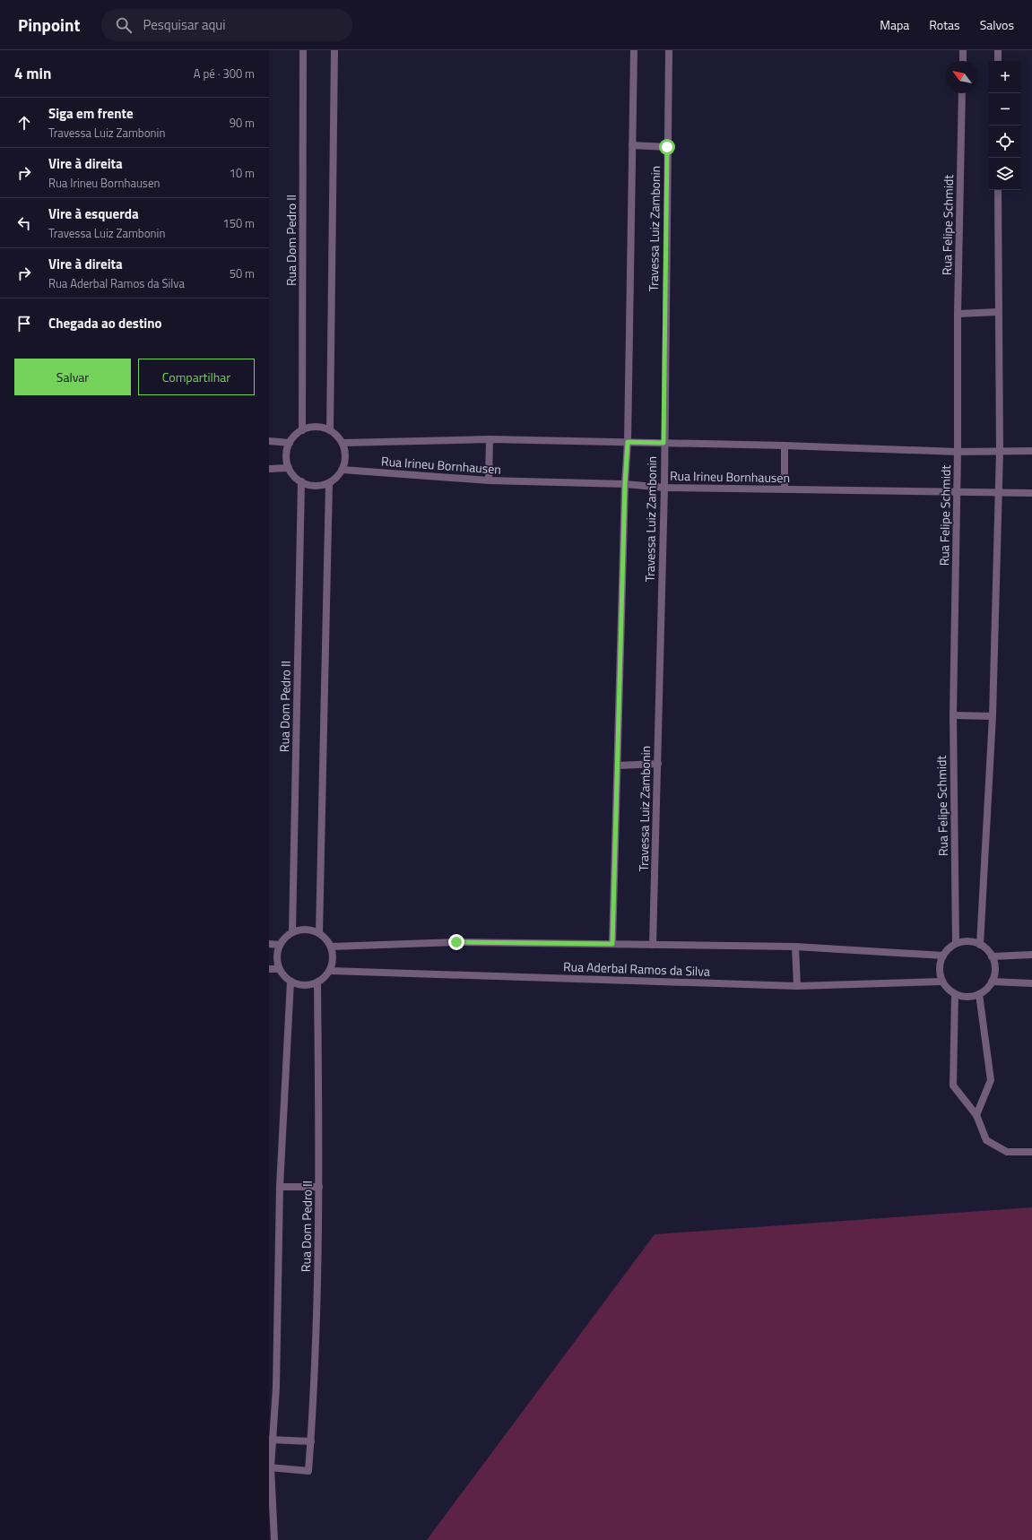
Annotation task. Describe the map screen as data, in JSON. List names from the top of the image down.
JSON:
{
  "streets": {
    "street": [
      "Rua Felipe Schmidt",
      "Travessa Luiz Zambonin",
      "Rua Dom Pedro II",
      "Rua Irineu Bornhausen",
      "Rua Aderbal Ramos da Silva"
    ]
  },
  "crossings": [
    ["Rua Felipe Schmidt", "Rua Irineu Bornhausen"],
    ["Rua Felipe Schmidt", "Rua Aderbal Ramos da Silva"],
    ["Travessa Luiz Zambonin", "Rua Irineu Bornhausen"],
    ["Travessa Luiz Zambonin", "Rua Aderbal Ramos da Silva"],
    ["Rua Dom Pedro II", "Rua Irineu Bornhausen"],
    ["Rua Dom Pedro II", "Rua Aderbal Ramos da Silva"]
  ],
  "north": "top left",
  "page": {
    "header": "Pinpoint",
    "search": "Pesquisar aqui",
    "nav": ["Mapa", "Rotas", "Salvos"],
    "heading": ["4 min", "A pé · 300 m"],
    "map_buttons": ["+", "−"],
    "list": [
      ["Siga em frente", "Travessa Luiz Zambonin", "90 m"],
      ["Vire à direita", "Rua Irineu Bornhausen", "10 m"],
      ["Vire à esquerda", "Travessa Luiz Zambonin", "150 m"],
      ["Vire à direita", "Rua Aderbal Ramos da Silva", "50 m"],
      "Chegada ao destino"
    ],
    "buttons": ["Salvar", "Compartilhar"]
  }
}
